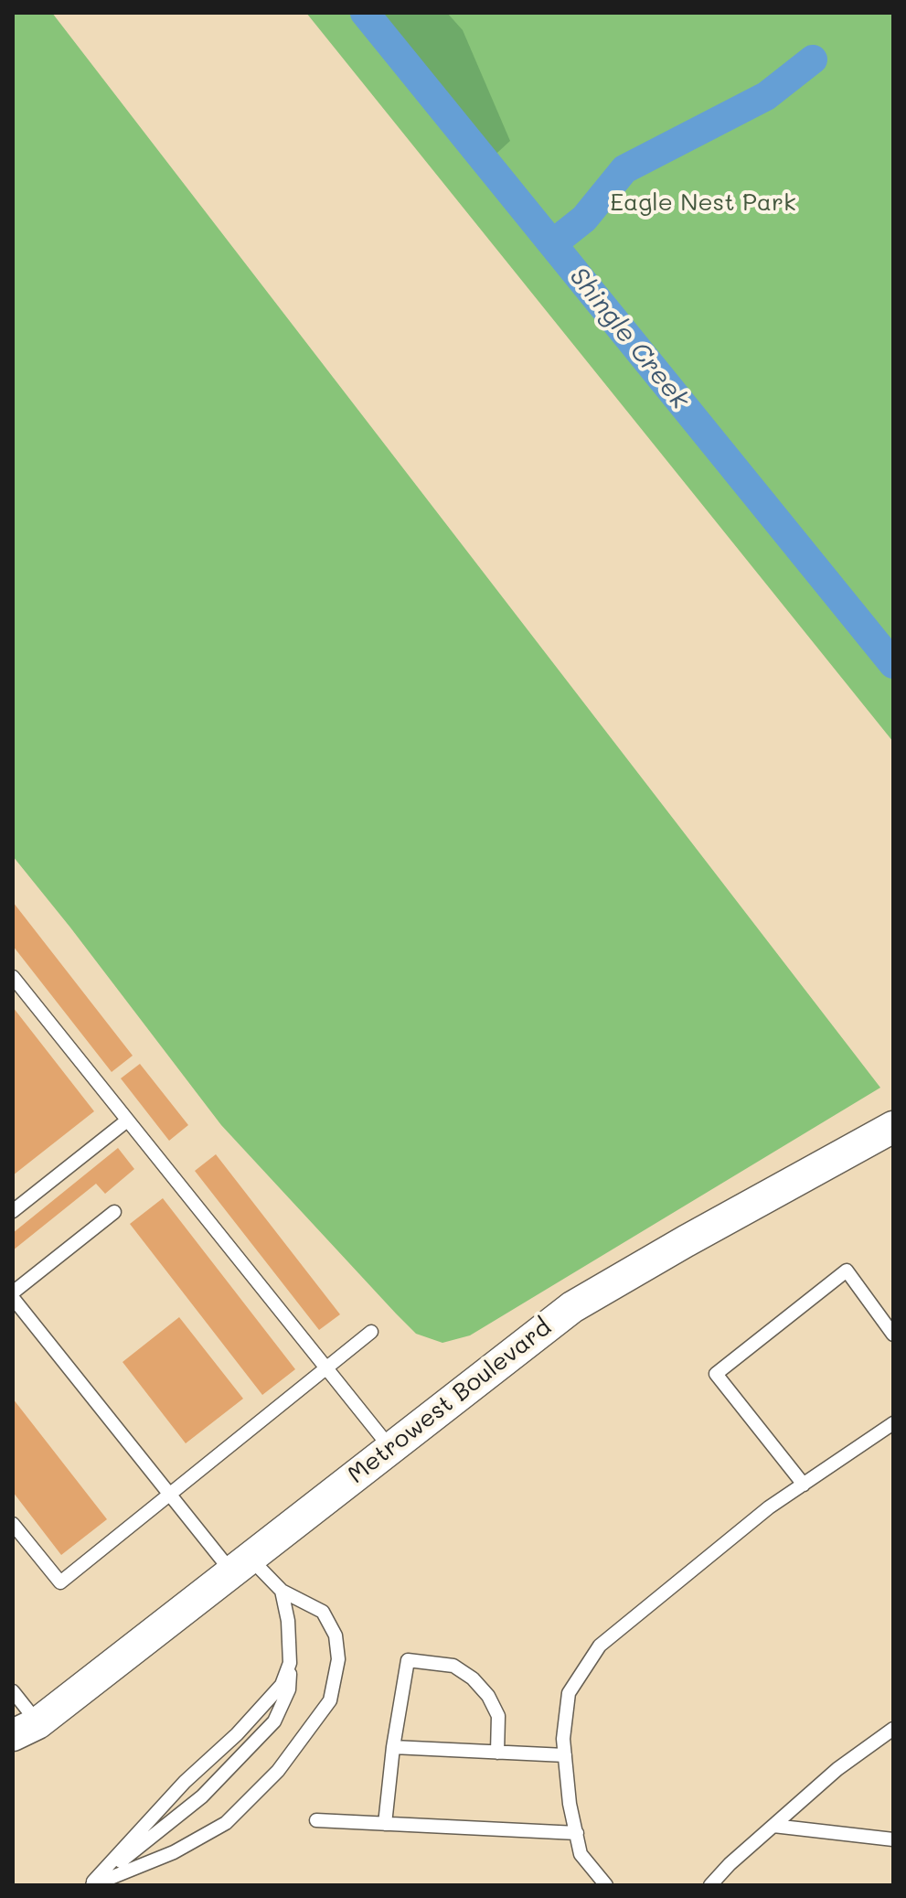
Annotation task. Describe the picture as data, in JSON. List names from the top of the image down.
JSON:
{
  "streets": {
    "street": ["Metrowest Boulevard"]
  },
  "water": ["Shingle Creek"],
  "parks": ["Eagle Nest Park"]
}
